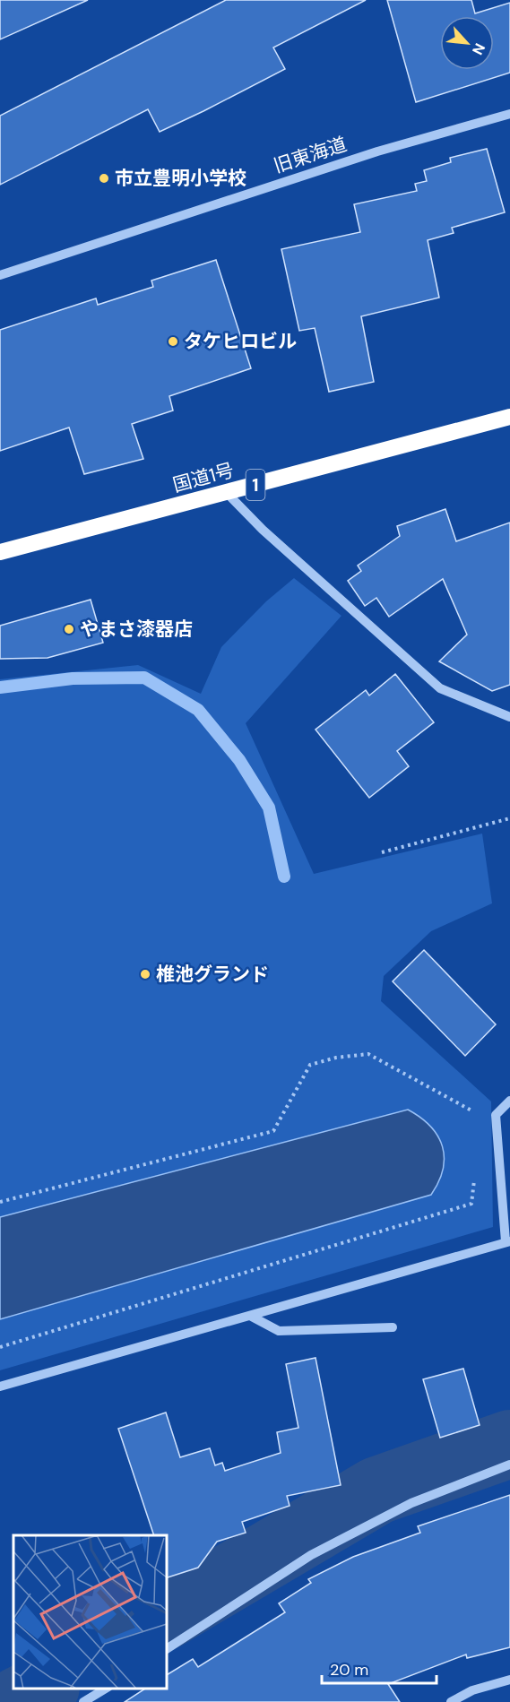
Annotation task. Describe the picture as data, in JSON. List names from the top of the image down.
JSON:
{
  "streets": {
    "highway": ["国道1号", "1"],
    "street": ["旧東海道"]
  },
  "places": [
    "市立豊明小学校",
    "タケヒロビル",
    "やまさ漆器店",
    "椎池グランド"
  ],
  "scale_bar": "20 m",
  "north": "bottom right"
}
